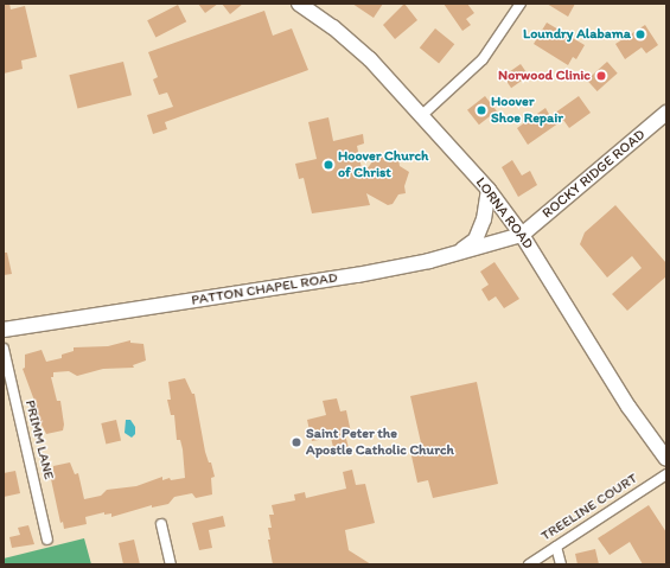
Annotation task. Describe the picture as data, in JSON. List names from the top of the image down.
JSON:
{
  "streets": {
    "main road": ["ROCKY RIDGE ROAD", "LORNA ROAD", "PATTON CHAPEL ROAD"],
    "street": ["PRIMM LANE", "TREELINE COURT"]
  },
  "crossings": [
    ["ROCKY RIDGE ROAD", "LORNA ROAD"],
    ["ROCKY RIDGE ROAD", "PATTON CHAPEL ROAD"],
    ["LORNA ROAD", "PATTON CHAPEL ROAD"]
  ],
  "places": [
    "Loundry Alabama",
    "Norwood Clinic",
    "Hoover Shoe Repair",
    "Hoover Church of Christ",
    "Saint Peter the Apostle Catholic Church"
  ]
}
